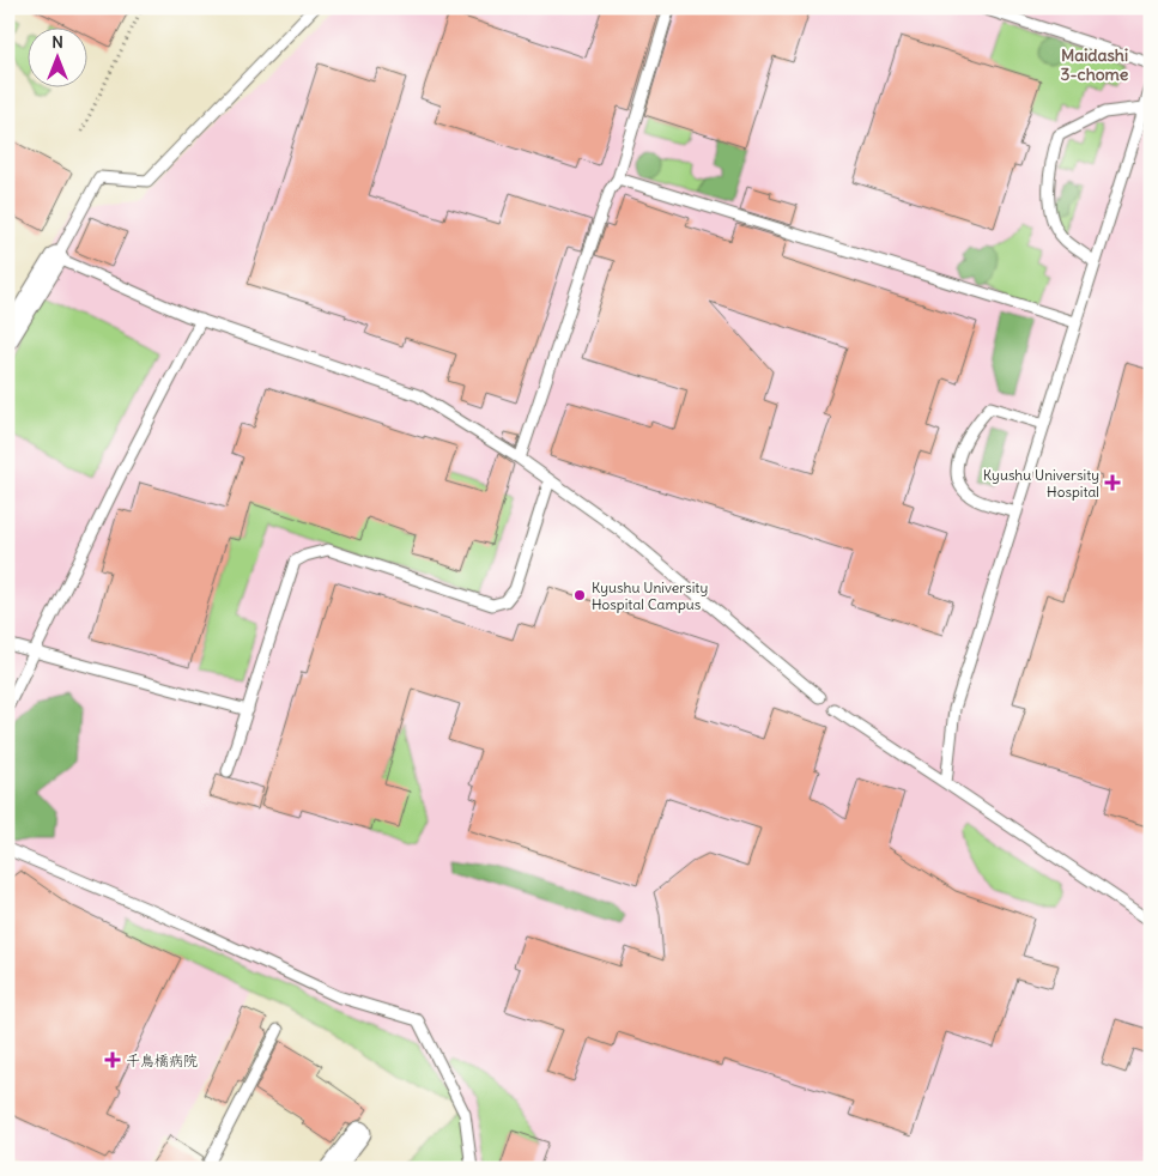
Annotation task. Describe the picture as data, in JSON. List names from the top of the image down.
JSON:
{
  "districts": ["Maidashi 3-chome"],
  "places": {
    "health": ["Kyushu University Hospital", "千鳥橋病院"],
    "other": ["Kyushu University Hospital Campus"]
  },
  "north": "top"
}
